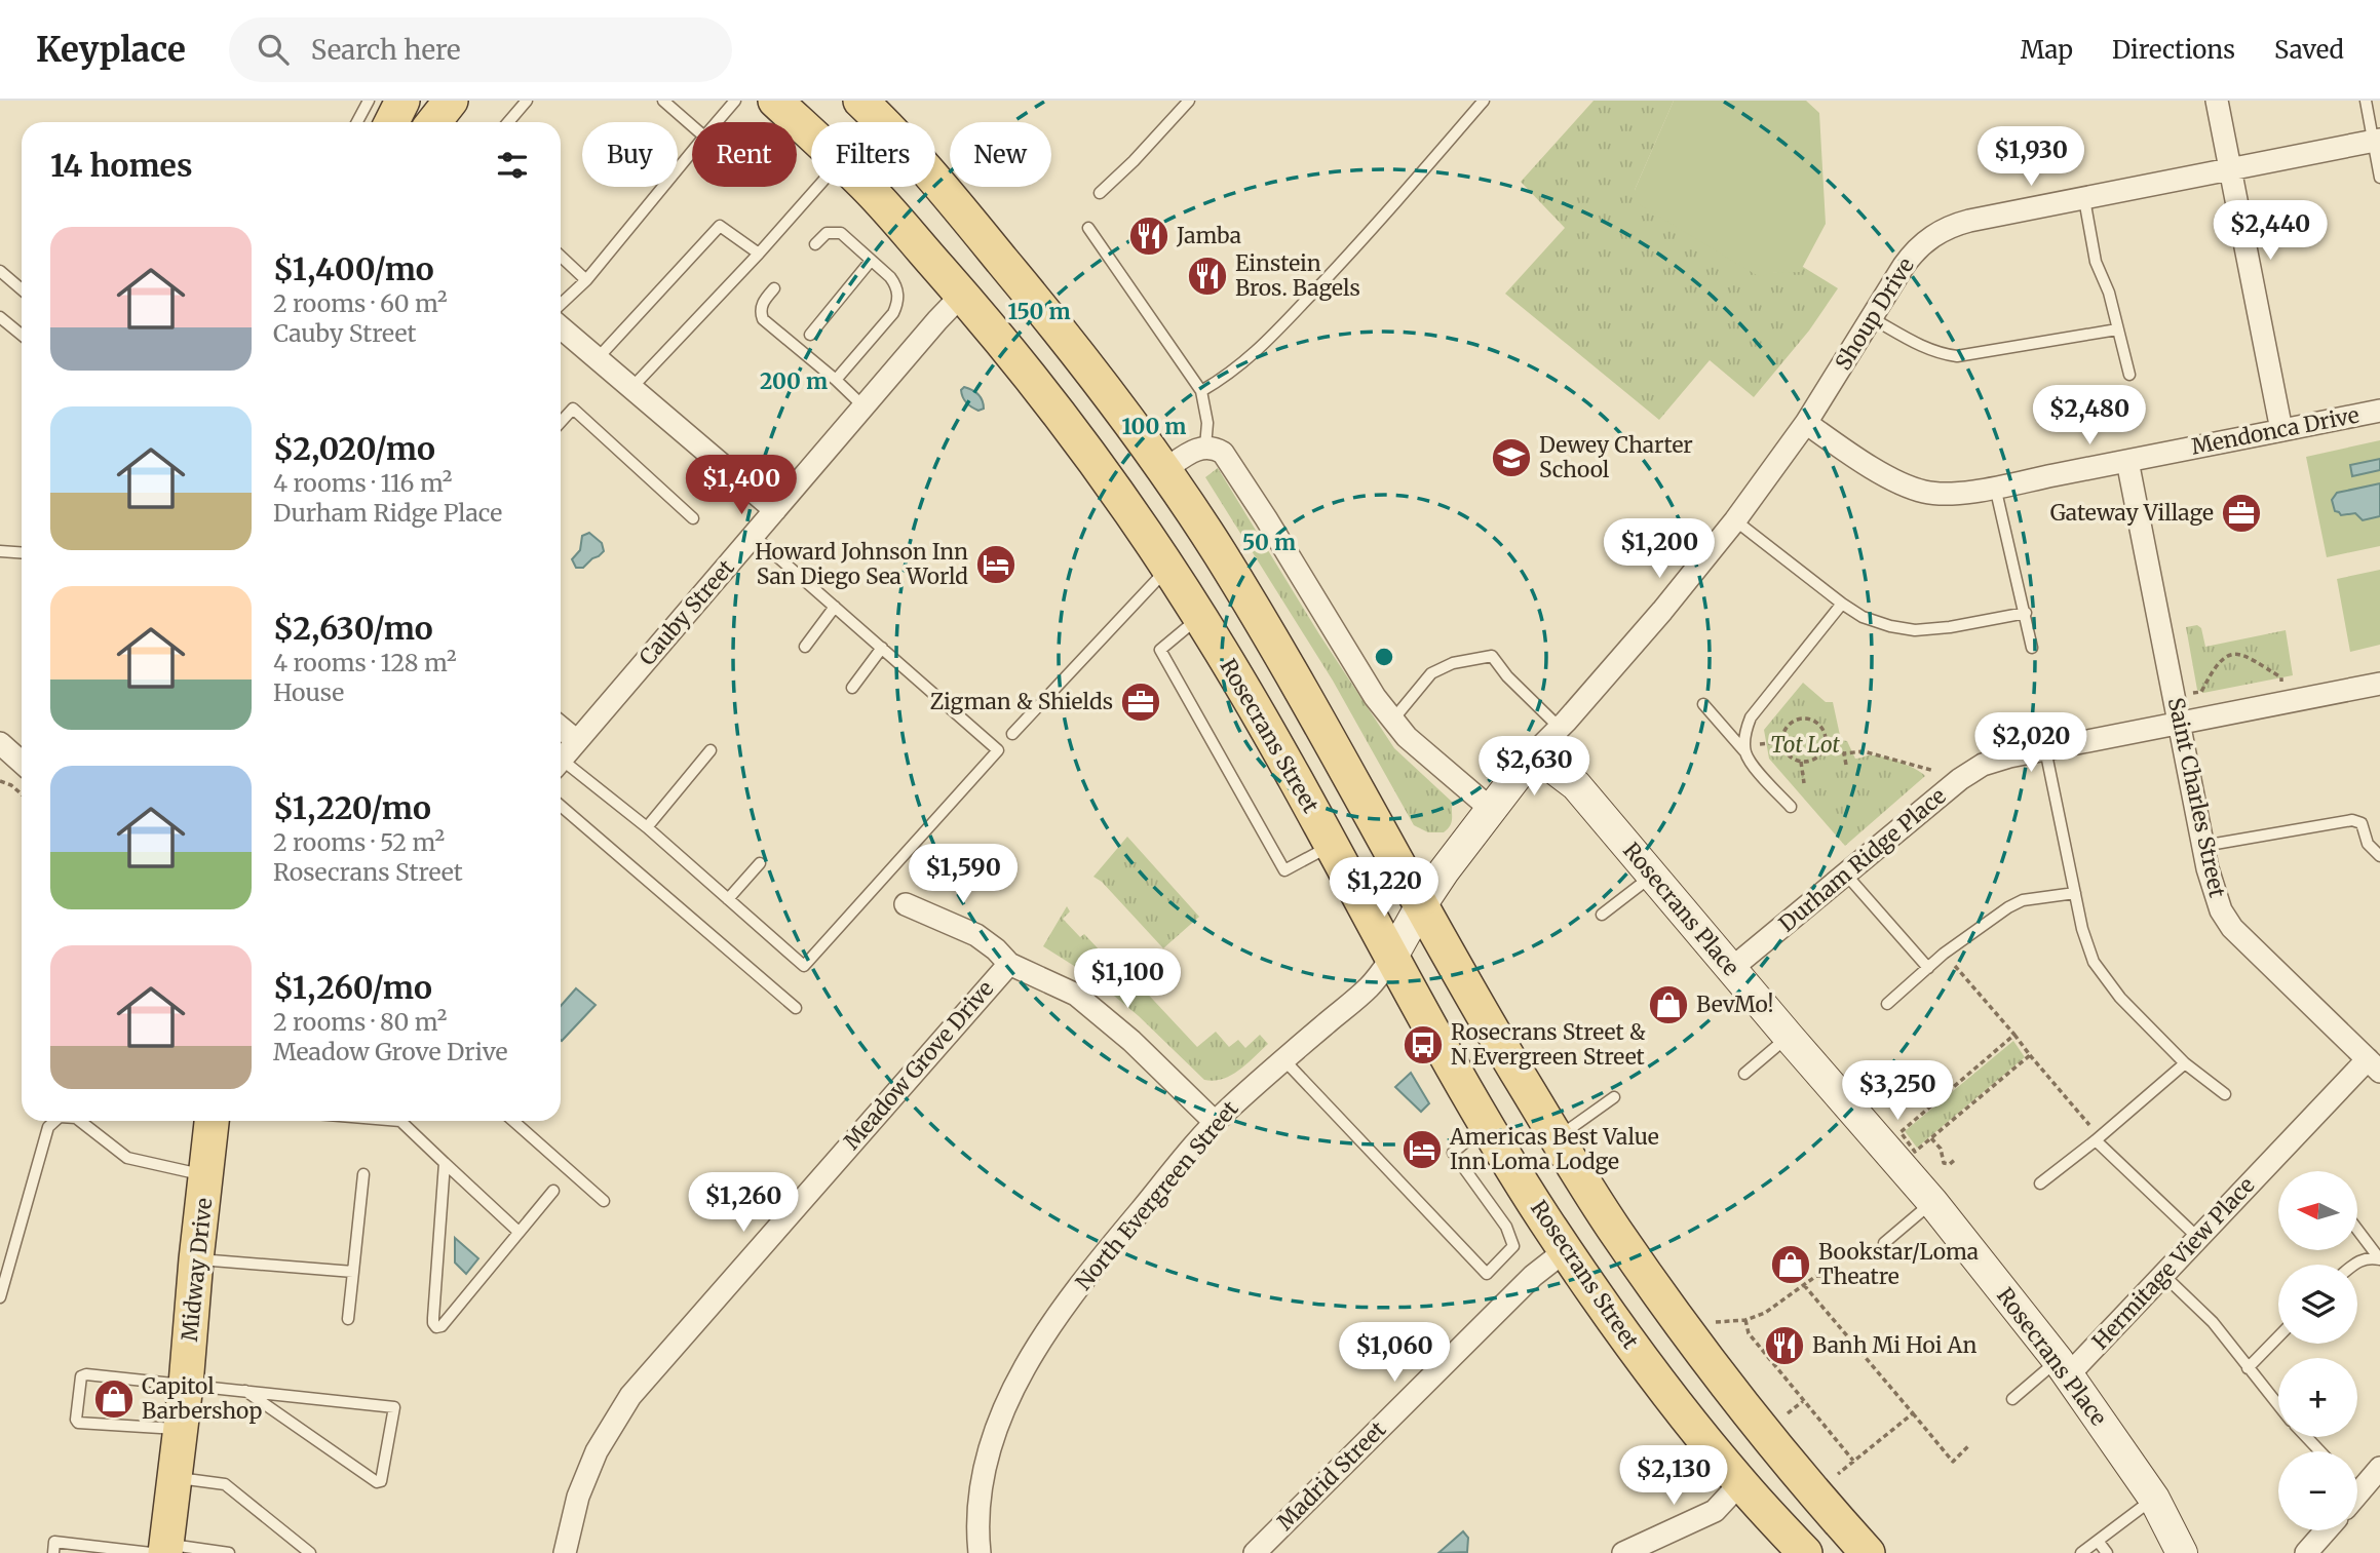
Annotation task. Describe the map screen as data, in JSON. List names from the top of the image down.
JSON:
{
  "streets": {
    "main road": ["Rosecrans Street", "Midway Drive"],
    "street": [
      "Shoup Drive",
      "Mendonca Drive",
      "Cauby Street",
      "Saint Charles Street",
      "Durham Ridge Place",
      "Rosecrans Place",
      "Meadow Grove Drive",
      "North Evergreen Street",
      "Hermitage View Place",
      "Madrid Street"
    ]
  },
  "crossings": [
    ["Shoup Drive", "Mendonca Drive"],
    ["Shoup Drive", "Rosecrans Place"],
    ["Shoup Drive", "North Evergreen Street"],
    ["Mendonca Drive", "Saint Charles Street"],
    ["Cauby Street", "Rosecrans Street"],
    ["Rosecrans Street", "North Evergreen Street"],
    ["Rosecrans Street", "Madrid Street"],
    ["Saint Charles Street", "Durham Ridge Place"],
    ["Saint Charles Street", "Hermitage View Place"],
    ["Durham Ridge Place", "Rosecrans Place"],
    ["Rosecrans Place", "North Evergreen Street"],
    ["Rosecrans Place", "Hermitage View Place"]
  ],
  "parks": ["Tot Lot"],
  "places": {
    "restaurant": ["Jamba", "Einstein Bros. Bagels", "Banh Mi Hoi An"],
    "school or university": ["Dewey Charter School"],
    "office": ["Gateway Village", "Zigman & Shields"],
    "hotel": ["Howard Johnson Inn San Diego Sea World", "Americas Best Value Inn Loma Lodge"],
    "shop": ["BevMo!", "Bookstar/Loma Theatre", "Capitol Barbershop"],
    "bus stop": ["Rosecrans Street & N Evergreen Street"]
  },
  "north": "left",
  "page": {
    "header": "Keyplace",
    "search": "Search here",
    "nav": ["Map", "Directions", "Saved"],
    "chip": [
      "Buy",
      "Rent",
      "Filters",
      "New"
    ],
    "heading": "14 homes",
    "price": [
      "$1,930",
      "$2,440",
      "$2,480",
      "$1,400",
      "$1,200",
      "$2,020",
      "$2,630",
      "$1,590",
      "$1,220",
      "$1,100",
      "$3,250",
      "$1,260",
      "$1,060",
      "$2,130"
    ],
    "list": [
      {
        "name": "$1,400/mo",
        "note": "2 rooms · 60 m² · Cauby Street"
      },
      {
        "name": "$2,020/mo",
        "note": "4 rooms · 116 m² · Durham Ridge Place"
      },
      {
        "name": "$2,630/mo",
        "note": "4 rooms · 128 m² · House"
      },
      {
        "name": "$1,220/mo",
        "note": "2 rooms · 52 m² · Rosecrans Street"
      },
      {
        "name": "$1,260/mo",
        "note": "2 rooms · 80 m² · Meadow Grove Drive"
      }
    ],
    "map_buttons": ["+", "−"]
  },
  "rings": [
    "150 m",
    "200 m",
    "100 m",
    "50 m"
  ]
}
